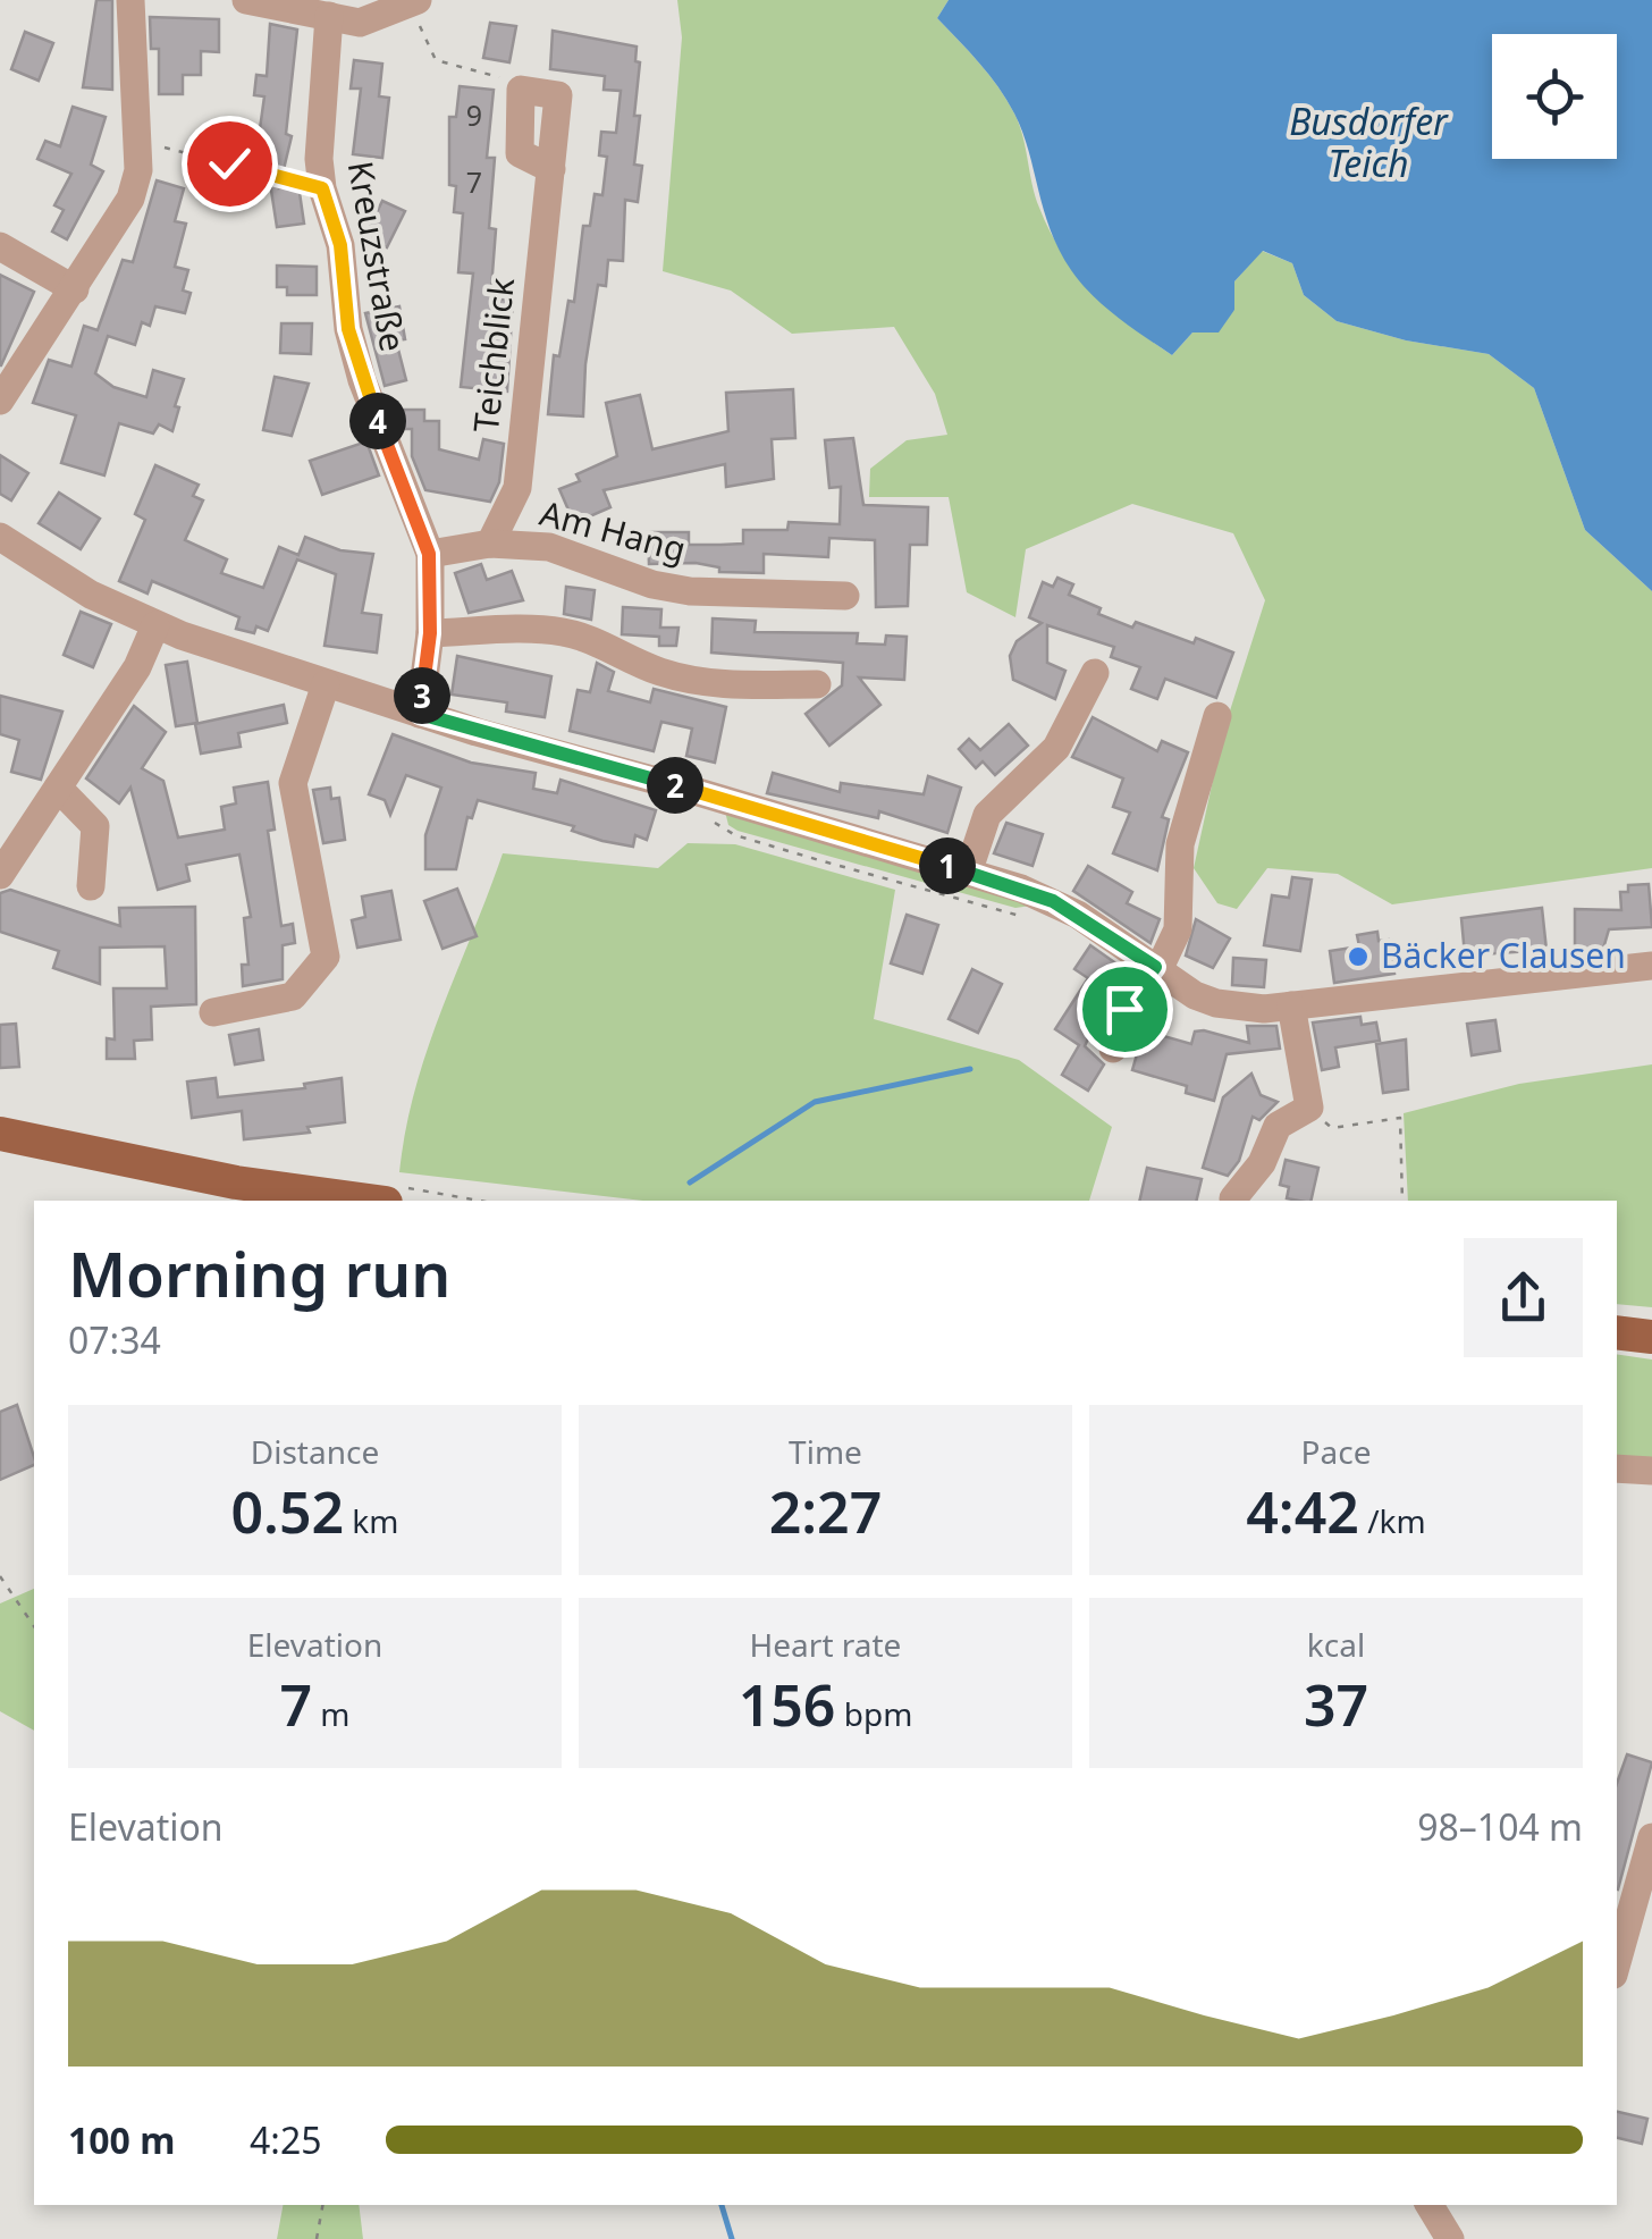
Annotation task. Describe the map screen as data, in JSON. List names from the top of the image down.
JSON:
{
  "streets": {
    "street": ["Kreuzstraße", "Teichblick", "Am Hang"]
  },
  "crossings": [
    ["Kreuzstraße", "Am Hang"],
    ["Teichblick", "Am Hang"]
  ],
  "water": ["Busdorfer Teich"],
  "places": ["Bäcker Clausen"],
  "house_numbers": ["9", "7"],
  "page": {
    "pins": [
      "4",
      "3",
      "2",
      "1"
    ],
    "heading": ["Morning run", "07:34"],
    "stats": [
      ["Distance", "0.52 km"],
      ["Time", "2:27"],
      ["Pace", "4:42 /km"],
      ["Elevation", "7 m"],
      ["Heart rate", "156 bpm"],
      ["kcal", "37"]
    ],
    "chart": ["Elevation", "98–104 m"],
    "list": [
      {
        "name": "100 m",
        "note": "4:25"
      }
    ]
  }
}
